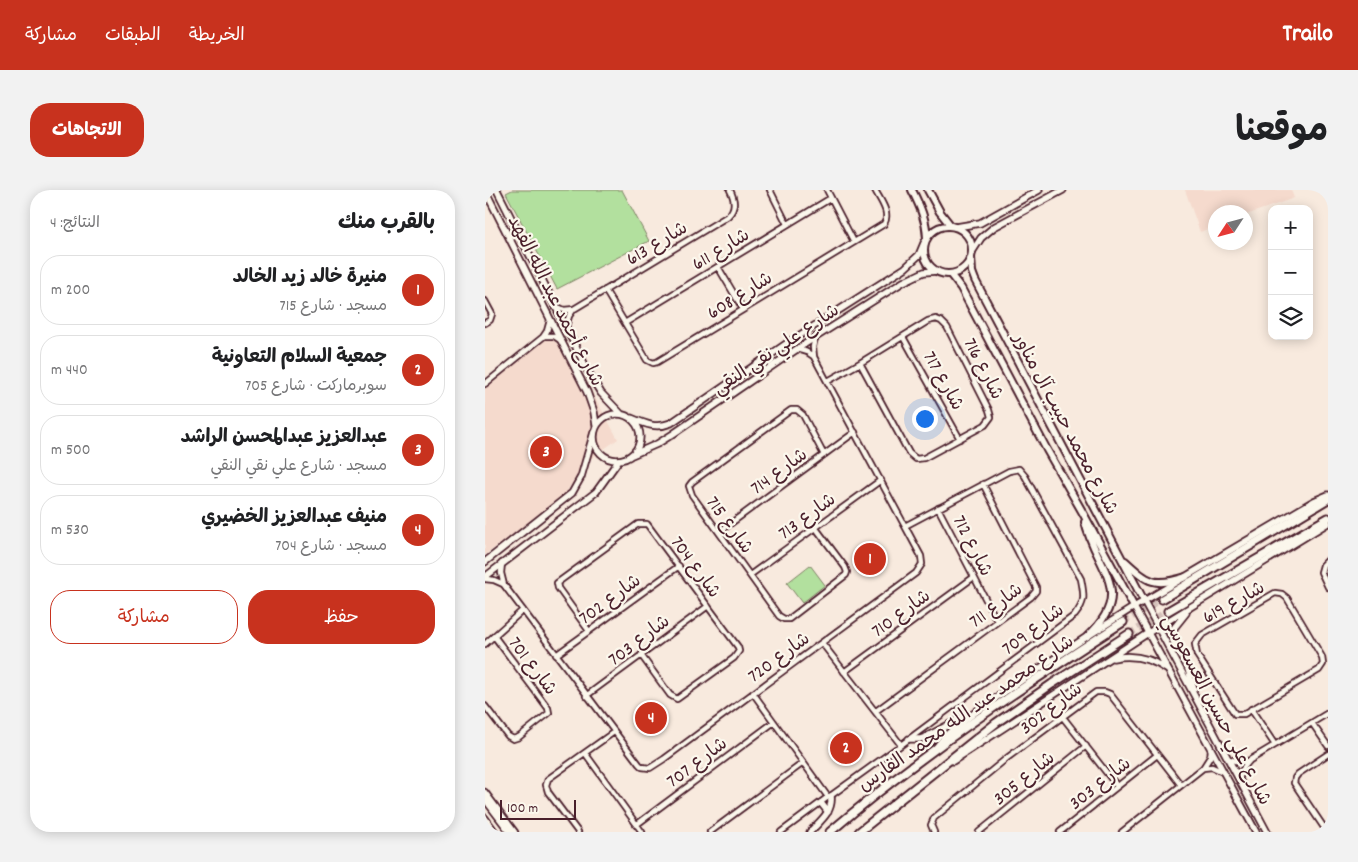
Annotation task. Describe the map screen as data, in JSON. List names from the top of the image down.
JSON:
{
  "streets": {
    "main road": ["شارع محمد حبيب آل مناور", "شارع محمد عبد الله محمد الفارس"],
    "street": [
      "شارع 613",
      "شارع 611",
      "شارع 608",
      "شارع أحمد عبد الله الفهد",
      "شارع علي نقي النقي",
      "شارع 716",
      "شارع 717",
      "شارع 714",
      "شارع 713",
      "شارع 715",
      "شارع 712",
      "شارع 704",
      "شارع 702",
      "شارع 619",
      "شارع 711",
      "شارع 710",
      "شارع 709",
      "شارع 703",
      "شارع 720",
      "شارع 701",
      "شارع 302",
      "شارع علي حسين العسعوسي",
      "شارع 707",
      "شارع 305",
      "شارع 303"
    ]
  },
  "crossings": [
    ["شارع 613", "شارع 608"],
    ["شارع 611", "شارع 608"],
    ["شارع أحمد عبد الله الفهد", "شارع علي نقي النقي"],
    ["شارع علي نقي النقي", "شارع محمد حبيب آل مناور"],
    ["شارع 716", "شارع 717"],
    ["شارع 716", "شارع 720"],
    ["شارع محمد حبيب آل مناور", "شارع علي حسين العسعوسي"],
    ["شارع 714", "شارع 715"],
    ["شارع 714", "شارع 720"],
    ["شارع 713", "شارع 715"],
    ["شارع 713", "شارع 720"],
    ["شارع 712", "شارع 711"],
    ["شارع 712", "شارع 710"],
    ["شارع 712", "شارع 709"],
    ["شارع 704", "شارع 702"],
    ["شارع 704", "شارع 703"],
    ["شارع 702", "شارع 720"],
    ["شارع 711", "شارع 709"],
    ["شارع 709", "شارع 720"],
    ["شارع 703", "شارع 720"],
    ["شارع 720", "شارع 701"],
    ["شارع 302", "شارع 303"]
  ],
  "scale_bar": "100 m",
  "north": "bottom left",
  "page": {
    "header": "Trailo",
    "nav": ["الخريطة", "الطبقات", "مشاركة"],
    "title": "موقعنا",
    "buttons": [
      "الاتجاهات",
      ["حفظ", "مشاركة"]
    ],
    "heading": ["بالقرب منك", "النتائج: 4"],
    "map_buttons": ["+", "−"],
    "list": [
      {
        "mark": "1",
        "name": "منيرة خالد زيد الخالد",
        "note": "مسجد · شارع 715",
        "value": "200 m"
      },
      {
        "mark": "2",
        "name": "جمعية السلام التعاونية",
        "note": "سوبرماركت · شارع 705",
        "value": "440 m"
      },
      {
        "mark": "3",
        "name": "عبدالعزيز عبدالمحسن الراشد",
        "note": "مسجد · شارع علي نقي النقي",
        "value": "500 m"
      },
      {
        "mark": "4",
        "name": "منيف عبدالعزيز الخضيري",
        "note": "مسجد · شارع 704",
        "value": "530 m"
      }
    ],
    "pins": [
      "3",
      "1",
      "4",
      "2"
    ],
    "scale": "100 m"
  }
}
